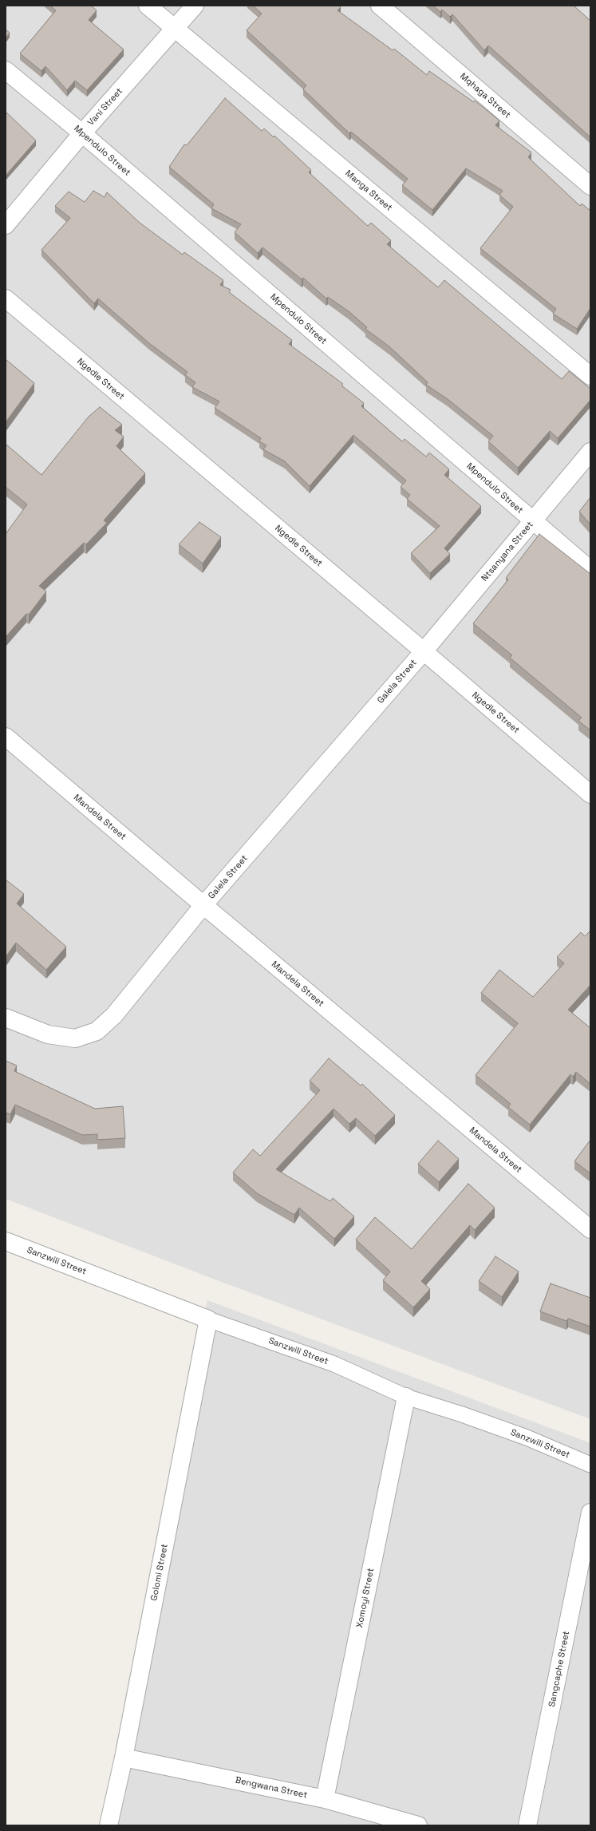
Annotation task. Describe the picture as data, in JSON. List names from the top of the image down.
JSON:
{
  "streets": {
    "street": [
      "Mqhaga Street",
      "Vani Street",
      "Mpendulo Street",
      "Manga Street",
      "Ngedle Street",
      "Ntsanyana Street",
      "Galela Street",
      "Mandela Street",
      "Sanzwili Street",
      "Golomi Street",
      "Xomoyi Street",
      "Sangcaphe Street",
      "Bengwana Street"
    ]
  },
  "crossings": [
    ["Vani Street", "Mpendulo Street"],
    ["Vani Street", "Manga Street"],
    ["Mpendulo Street", "Ntsanyana Street"],
    ["Ngedle Street", "Ntsanyana Street"],
    ["Ngedle Street", "Galela Street"],
    ["Ntsanyana Street", "Galela Street"],
    ["Galela Street", "Mandela Street"],
    ["Sanzwili Street", "Golomi Street"],
    ["Sanzwili Street", "Xomoyi Street"],
    ["Golomi Street", "Bengwana Street"],
    ["Xomoyi Street", "Bengwana Street"]
  ]
}
